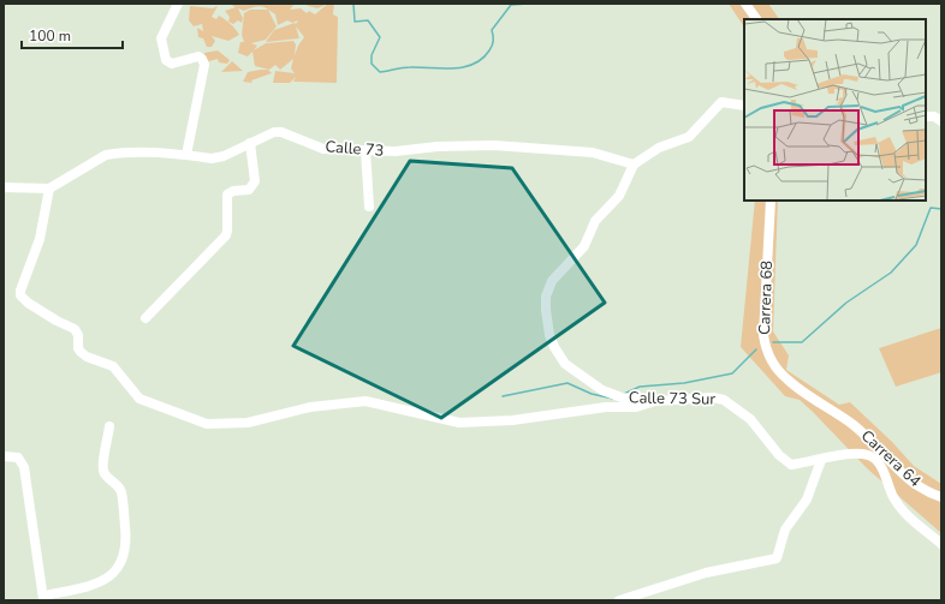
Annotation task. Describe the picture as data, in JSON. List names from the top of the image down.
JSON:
{
  "streets": {
    "street": [
      "Calle 73",
      "Carrera 68",
      "Calle 73 Sur",
      "Carrera 64"
    ]
  },
  "crossings": [
    ["Calle 73", "Calle 73 Sur"],
    ["Carrera 68", "Carrera 64"]
  ],
  "scale_bar": "100 m"
}
